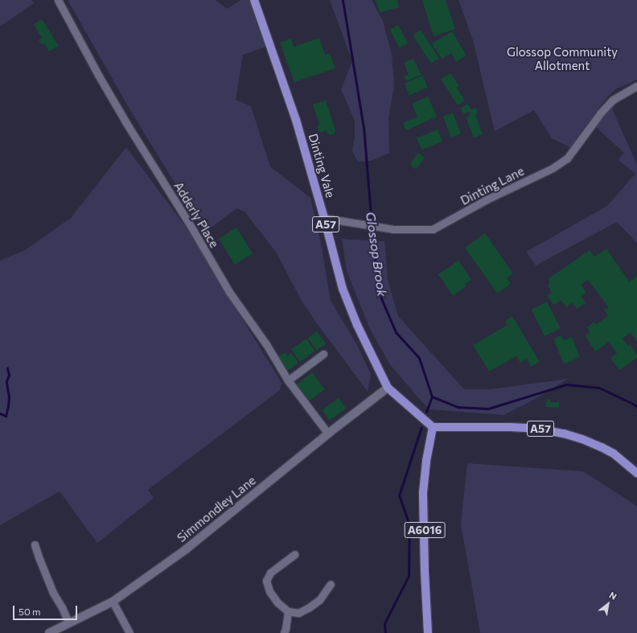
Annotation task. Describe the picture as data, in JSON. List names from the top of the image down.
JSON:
{
  "streets": {
    "main road": ["Dinting Vale", "A57", "A6016"],
    "street": ["Dinting Lane", "Adderly Place", "Simmondley Lane"]
  },
  "crossings": [
    ["Dinting Vale", "Dinting Lane"],
    ["Dinting Vale", "A57"],
    ["Dinting Vale", "Simmondley Lane"],
    ["Dinting Vale", "A6016"],
    ["Adderly Place", "Simmondley Lane"],
    ["A57", "A6016"]
  ],
  "water": ["Glossop Brook"],
  "parks": ["Glossop Community Allotment"],
  "scale_bar": "50 m",
  "north": "top right"
}
